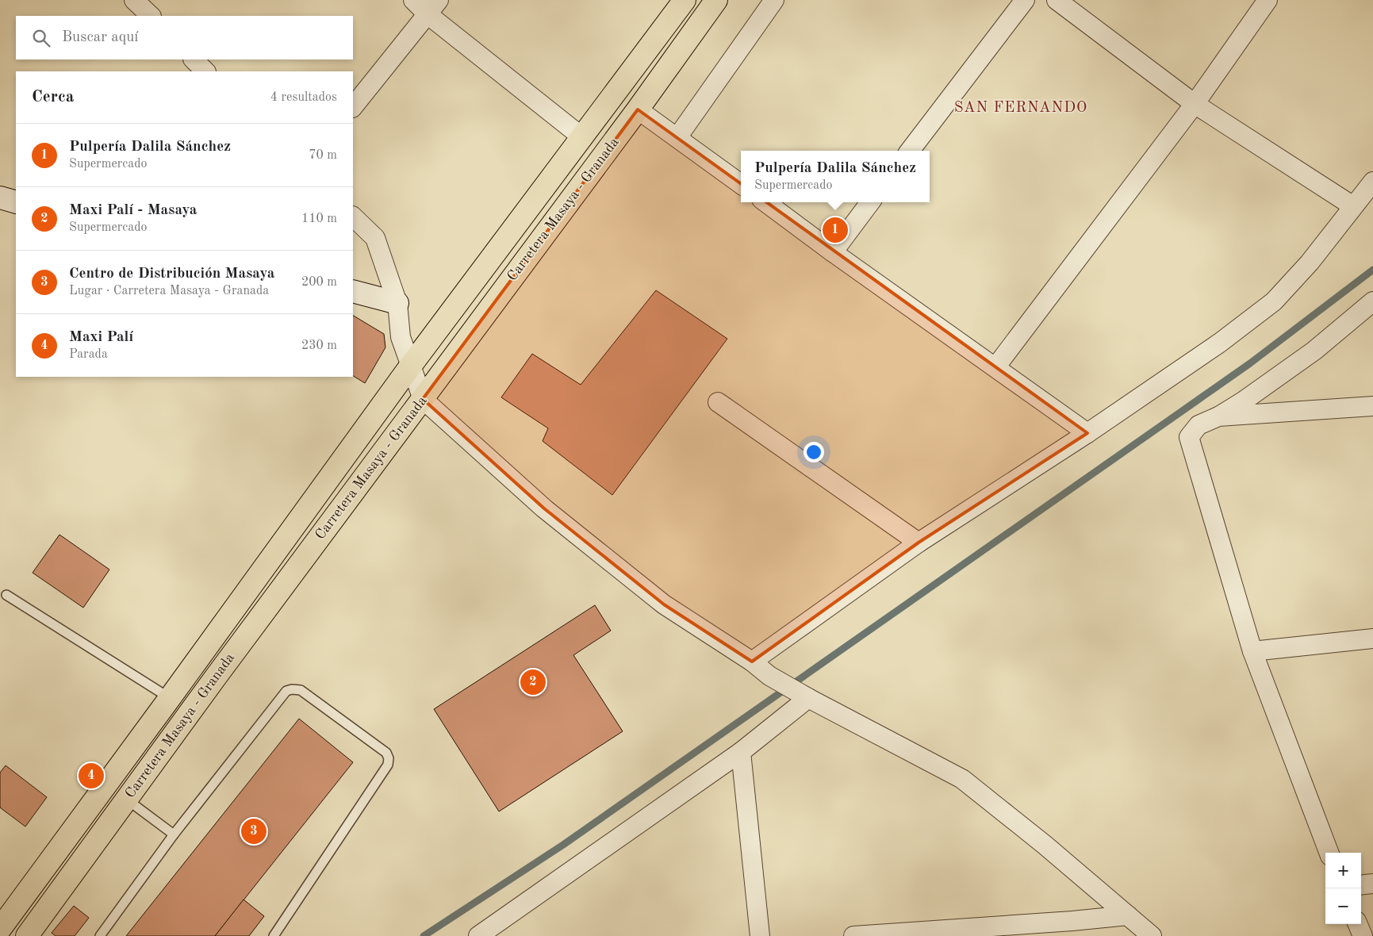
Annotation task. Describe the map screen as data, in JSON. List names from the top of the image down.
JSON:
{
  "streets": {
    "highway": ["Carretera Masaya - Granada"]
  },
  "districts": ["SAN FERNANDO"],
  "page": {
    "search": "Buscar aquí",
    "heading": ["Cerca", "4 resultados"],
    "list": [
      {
        "mark": "1",
        "name": "Pulpería Dalila Sánchez",
        "note": "Supermercado",
        "value": "70 m"
      },
      {
        "mark": "2",
        "name": "Maxi Palí - Masaya",
        "note": "Supermercado",
        "value": "110 m"
      },
      {
        "mark": "3",
        "name": "Centro de Distribución Masaya",
        "note": "Lugar · Carretera Masaya - Granada",
        "value": "200 m"
      },
      {
        "mark": "4",
        "name": "Maxi Palí",
        "note": "Parada",
        "value": "230 m"
      }
    ],
    "popup": ["Pulpería Dalila Sánchez", "Supermercado"],
    "pins": [
      "1",
      "2",
      "4",
      "3"
    ],
    "map_buttons": ["+", "−"]
  }
}
